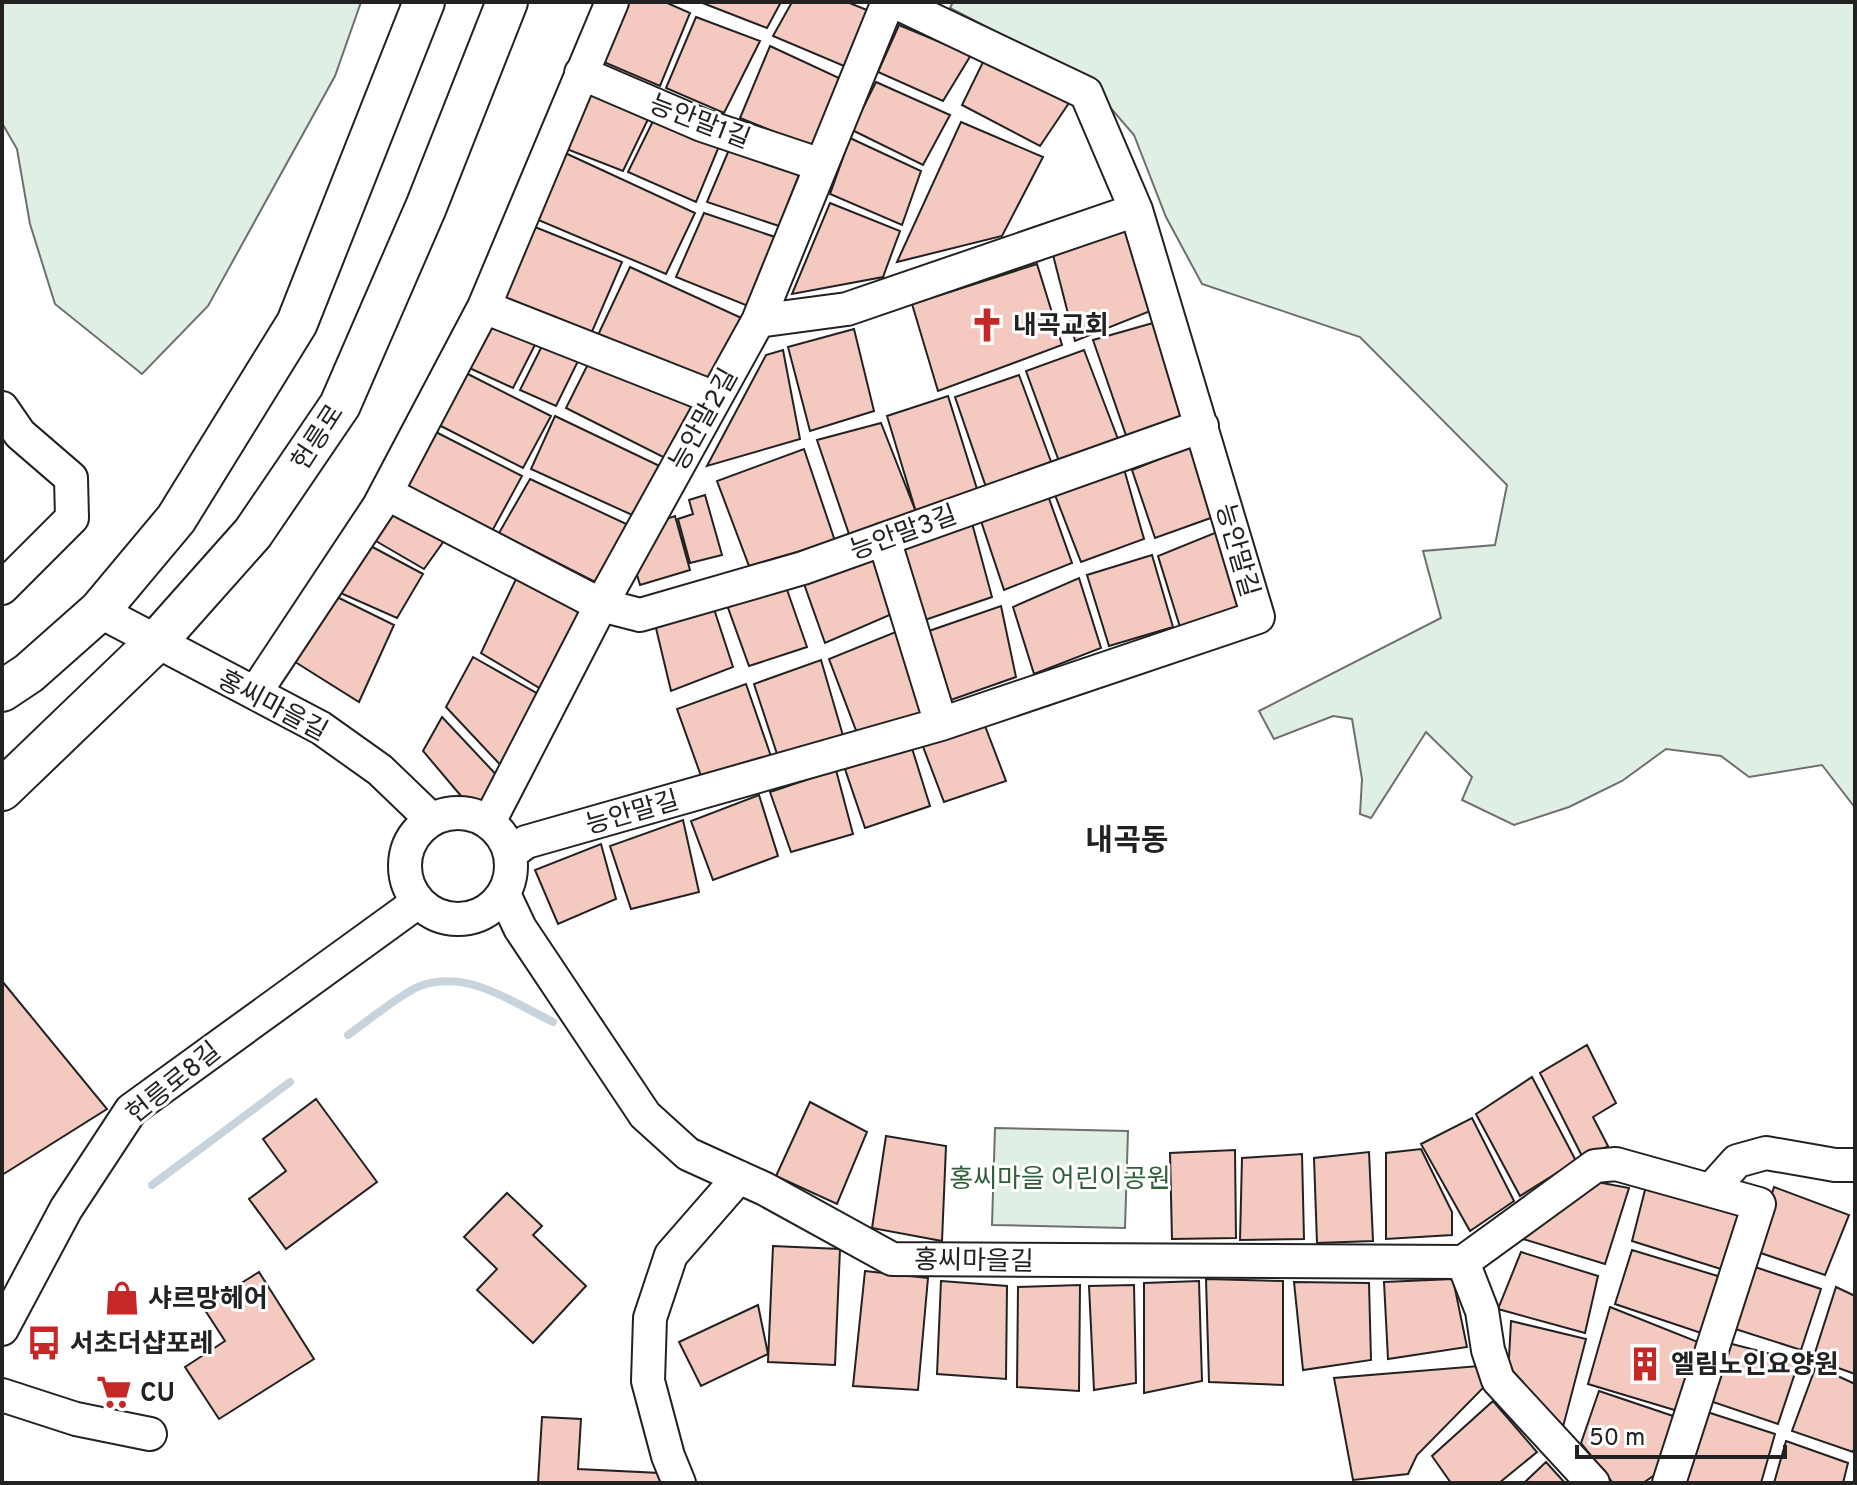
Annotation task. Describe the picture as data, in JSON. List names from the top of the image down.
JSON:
{
  "streets": {
    "main road": ["헌릉로"],
    "street": [
      "능안말1길",
      "능안말2길",
      "능안말3길",
      "능안말길",
      "홍씨마을길",
      "헌릉로8길"
    ]
  },
  "crossings": [
    ["능안말1길", "능안말2길"],
    ["능안말2길", "능안말3길"],
    ["능안말2길", "능안말길"],
    ["능안말2길", "홍씨마을길"],
    ["능안말2길", "헌릉로8길"],
    ["헌릉로", "홍씨마을길"],
    ["능안말3길", "능안말길"],
    ["능안말길", "홍씨마을길"],
    ["능안말길", "헌릉로8길"],
    ["홍씨마을길", "헌릉로8길"]
  ],
  "districts": ["내곡동"],
  "parks": ["홍씨마을 어린이공원"],
  "places": {
    "church": ["내곡교회"],
    "shop": ["샤르망헤어"],
    "bus stop": ["서초더샵포레"],
    "building": ["엘림노인요양원"],
    "supermarket": ["CU"]
  },
  "scale_bar": "50 m"
}
